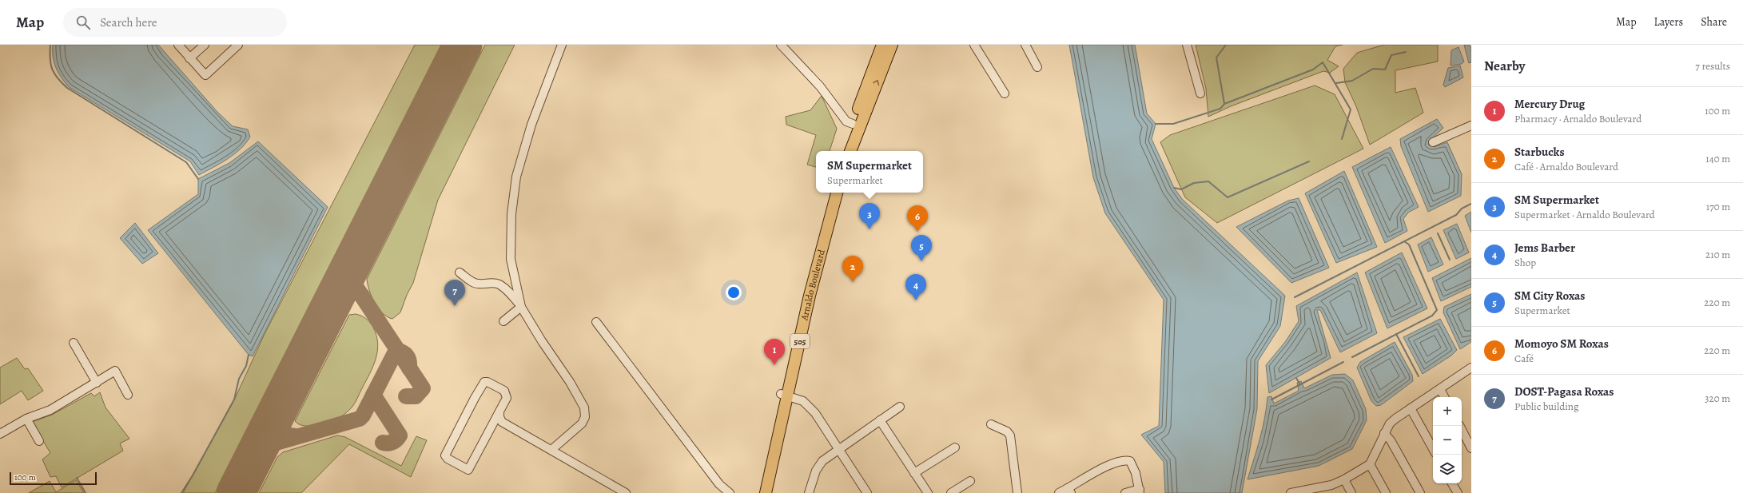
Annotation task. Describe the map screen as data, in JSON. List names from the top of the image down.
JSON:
{
  "streets": {
    "highway": ["Arnaldo Boulevard", "505"]
  },
  "scale_bar": "100 m",
  "page": {
    "header": "Map",
    "search": "Search here",
    "nav": ["Map", "Layers", "Share"],
    "heading": ["Nearby", "7 results"],
    "list": [
      {
        "mark": "1",
        "name": "Mercury Drug",
        "note": "Pharmacy · Arnaldo Boulevard",
        "value": "100 m"
      },
      {
        "mark": "2",
        "name": "Starbucks",
        "note": "Café · Arnaldo Boulevard",
        "value": "140 m"
      },
      {
        "mark": "3",
        "name": "SM Supermarket",
        "note": "Supermarket · Arnaldo Boulevard",
        "value": "170 m"
      },
      {
        "mark": "4",
        "name": "Jems Barber",
        "note": "Shop",
        "value": "210 m"
      },
      {
        "mark": "5",
        "name": "SM City Roxas",
        "note": "Supermarket",
        "value": "220 m"
      },
      {
        "mark": "6",
        "name": "Momoyo SM Roxas",
        "note": "Café",
        "value": "220 m"
      },
      {
        "mark": "7",
        "name": "DOST-Pagasa Roxas",
        "note": "Public building",
        "value": "320 m"
      }
    ],
    "popup": ["SM Supermarket", "Supermarket"],
    "pins": [
      "3",
      "6",
      "5",
      "2",
      "4",
      "7",
      "1"
    ],
    "map_buttons": ["+", "−"],
    "scale": "100 m"
  }
}
